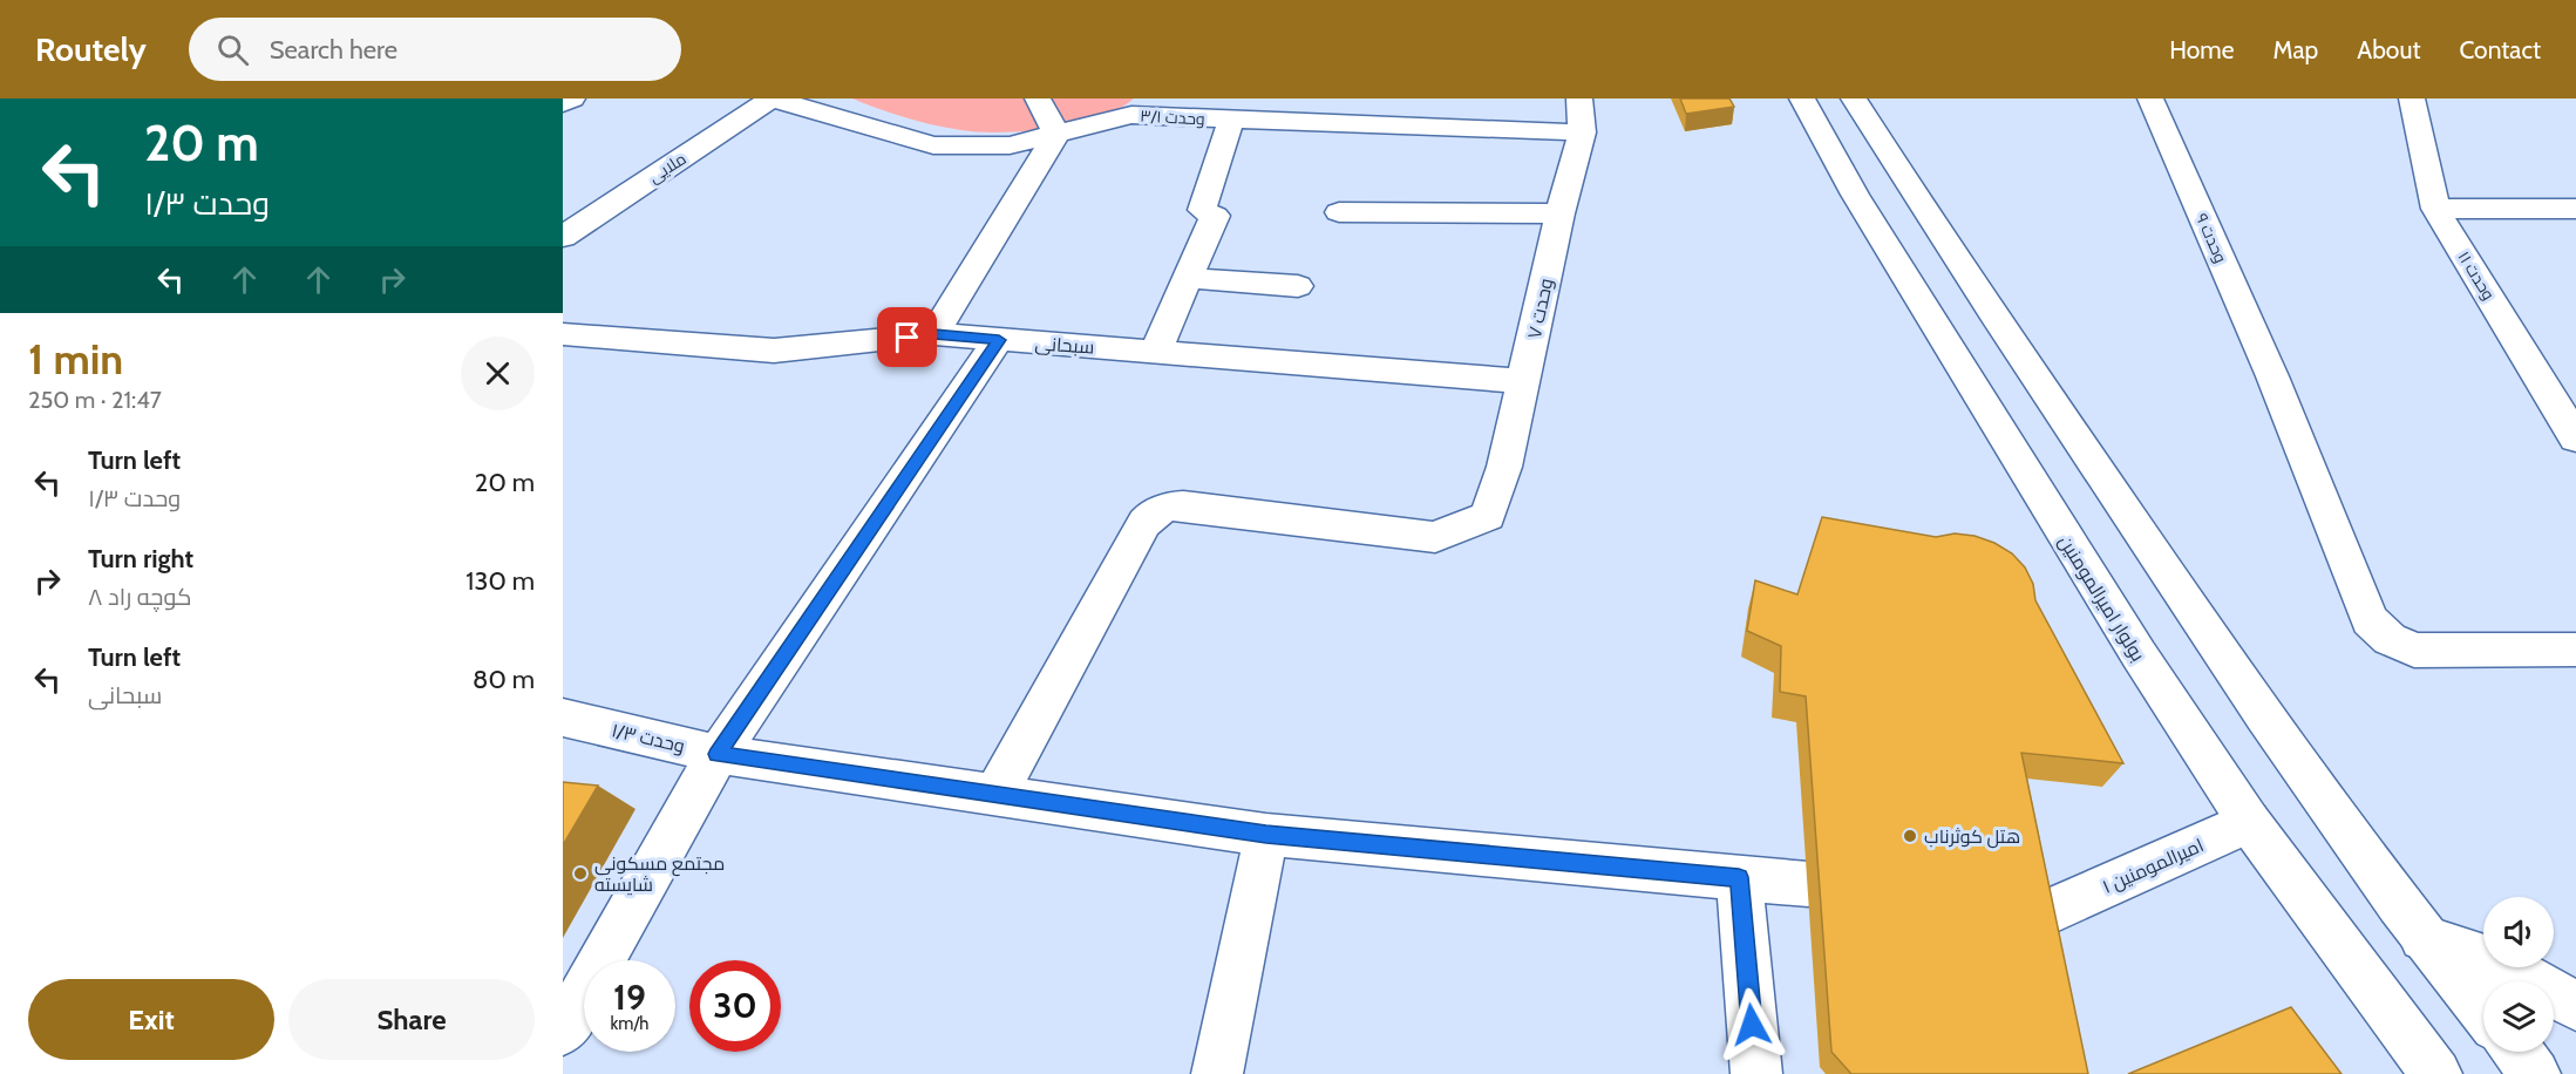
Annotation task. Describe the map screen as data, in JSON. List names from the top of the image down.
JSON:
{
  "streets": {
    "street": [
      "وحدت ۳/۱",
      "ملایی",
      "وحدت ۹",
      "وحدت ۱۱",
      "وحدت ۷",
      "سبحانی",
      "بولوار امیرالمومنین",
      "وحدت ۱/۳",
      "امیرالمومنین ۱"
    ]
  },
  "crossings": [
    ["وحدت ۳/۱", "ملایی"],
    ["وحدت ۳/۱", "وحدت ۷"],
    ["وحدت ۷", "سبحانی"],
    ["وحدت ۷", "وحدت ۱/۳"],
    ["بولوار امیرالمومنین", "امیرالمومنین ۱"]
  ],
  "places": ["هتل کوثرناب", "مجتمع مسکونی شایسته"],
  "page": {
    "header": "Routely",
    "search": "Search here",
    "nav": [
      "Home",
      "Map",
      "About",
      "Contact"
    ],
    "turn": ["20 m", "وحدت ۱/۳"],
    "heading": ["1 min", "250 m · 21:47"],
    "list": [
      {
        "name": "Turn left",
        "note": "وحدت ۱/۳",
        "value": "20 m"
      },
      {
        "name": "Turn right",
        "note": "کوچه راد ۸",
        "value": "130 m"
      },
      {
        "name": "Turn left",
        "note": "سبحانی",
        "value": "80 m"
      }
    ],
    "speed": "19 km/h",
    "limit": "30",
    "buttons": ["Exit", "Share"]
  }
}
